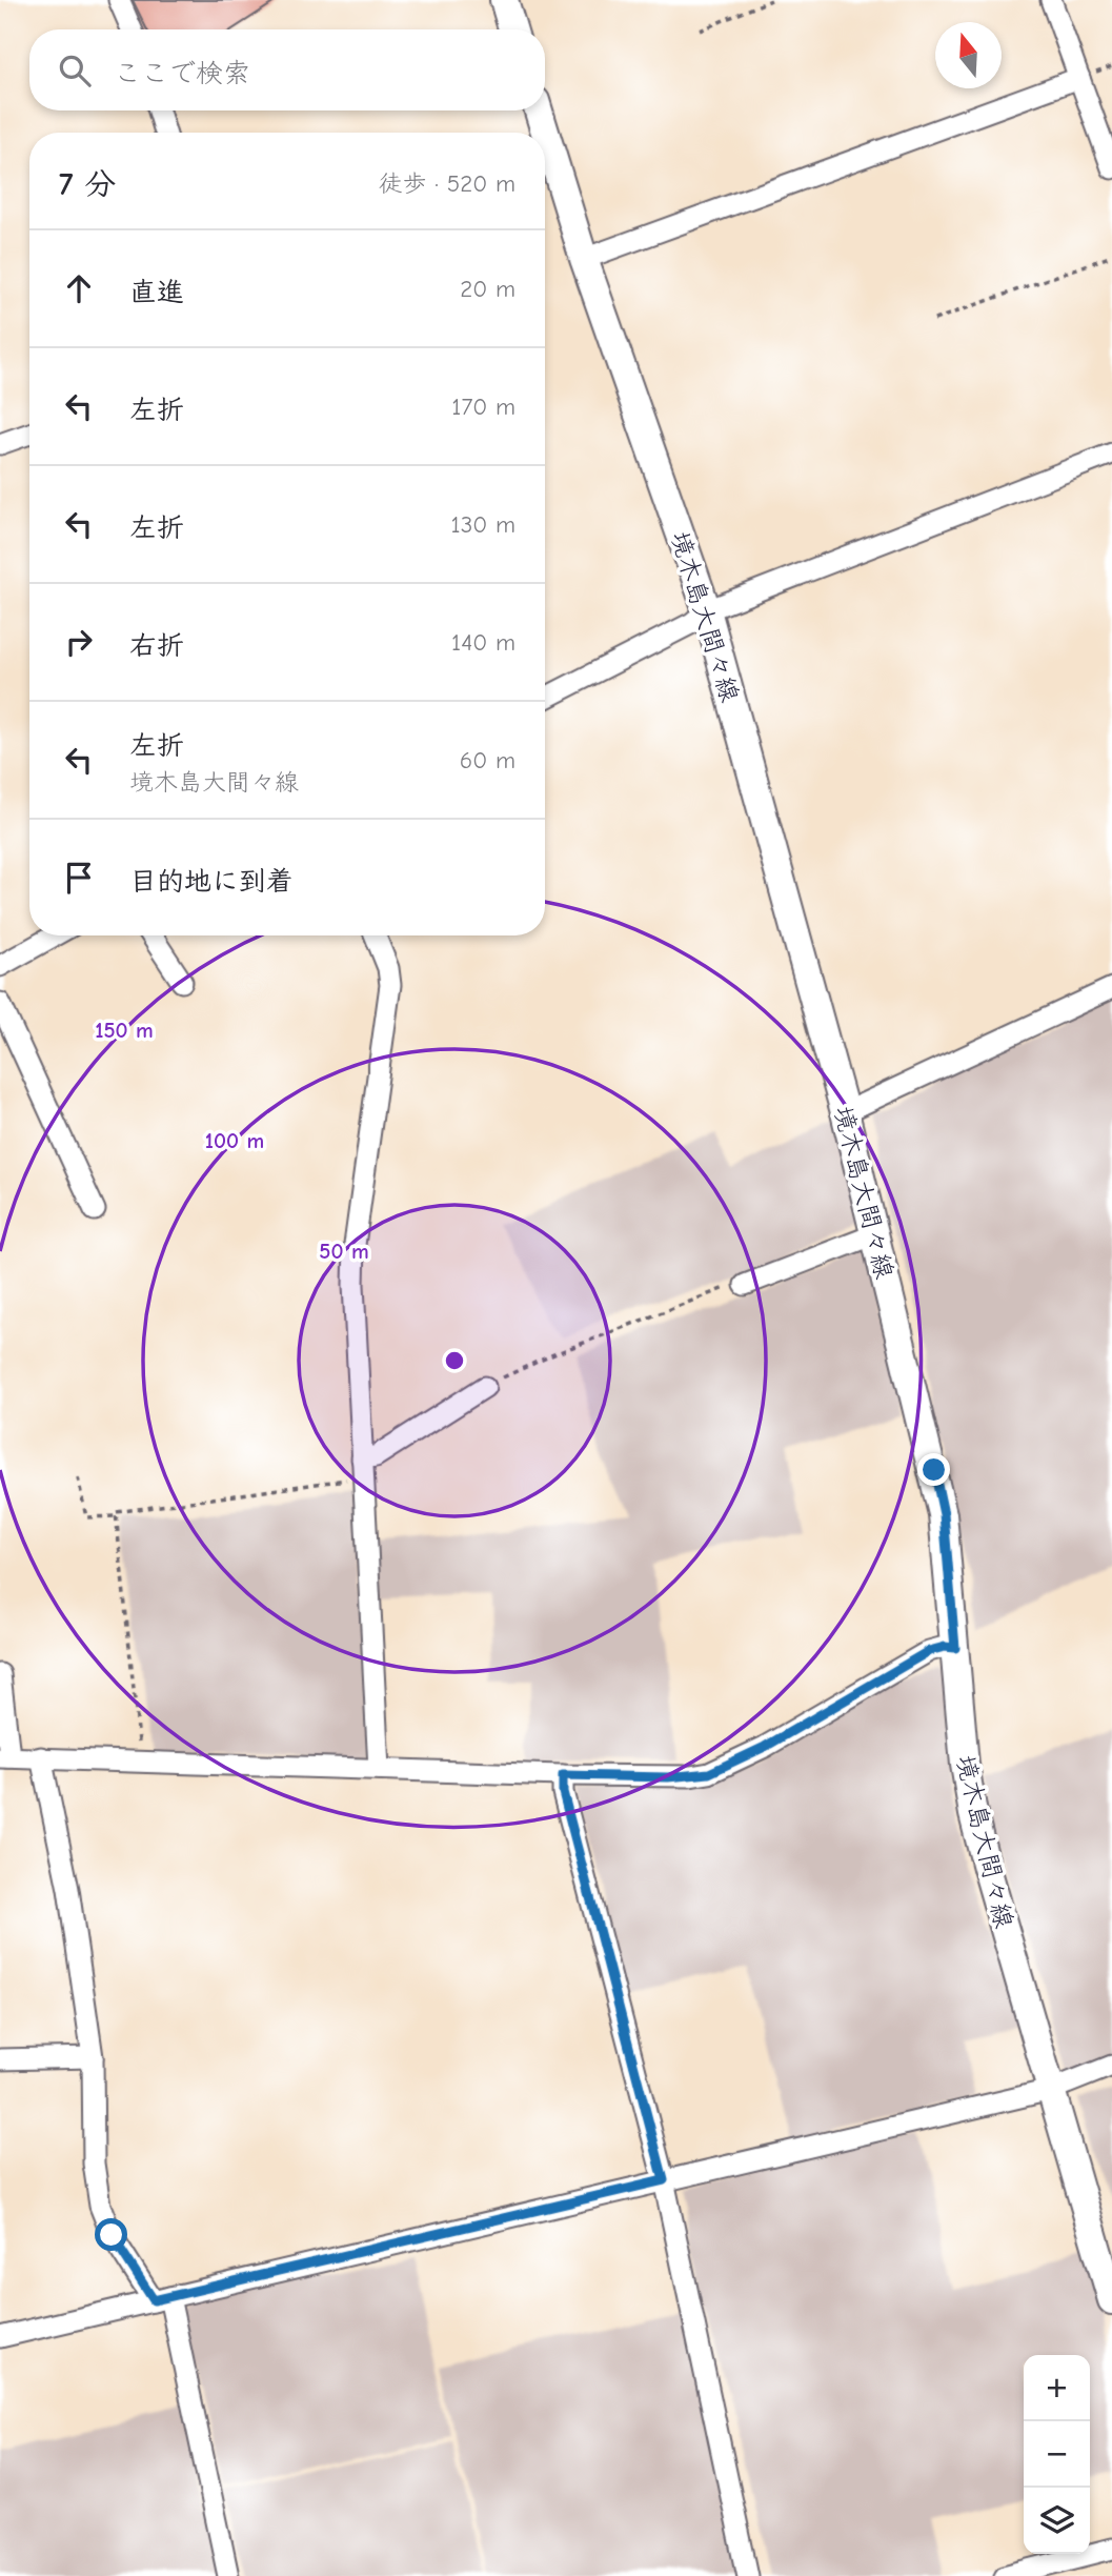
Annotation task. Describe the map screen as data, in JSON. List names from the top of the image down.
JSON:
{
  "streets": {
    "main road": ["境木島大間々線"]
  },
  "north": "top",
  "page": {
    "search": "ここで検索",
    "heading": ["7 分", "徒歩 · 520 m"],
    "list": [
      ["直進", "20 m"],
      ["左折", "170 m"],
      ["左折", "130 m"],
      ["右折", "140 m"],
      ["左折", "境木島大間々線", "60 m"],
      "目的地に到着"
    ],
    "map_buttons": ["+", "−"]
  },
  "rings": ["150 m", "100 m", "50 m"]
}
